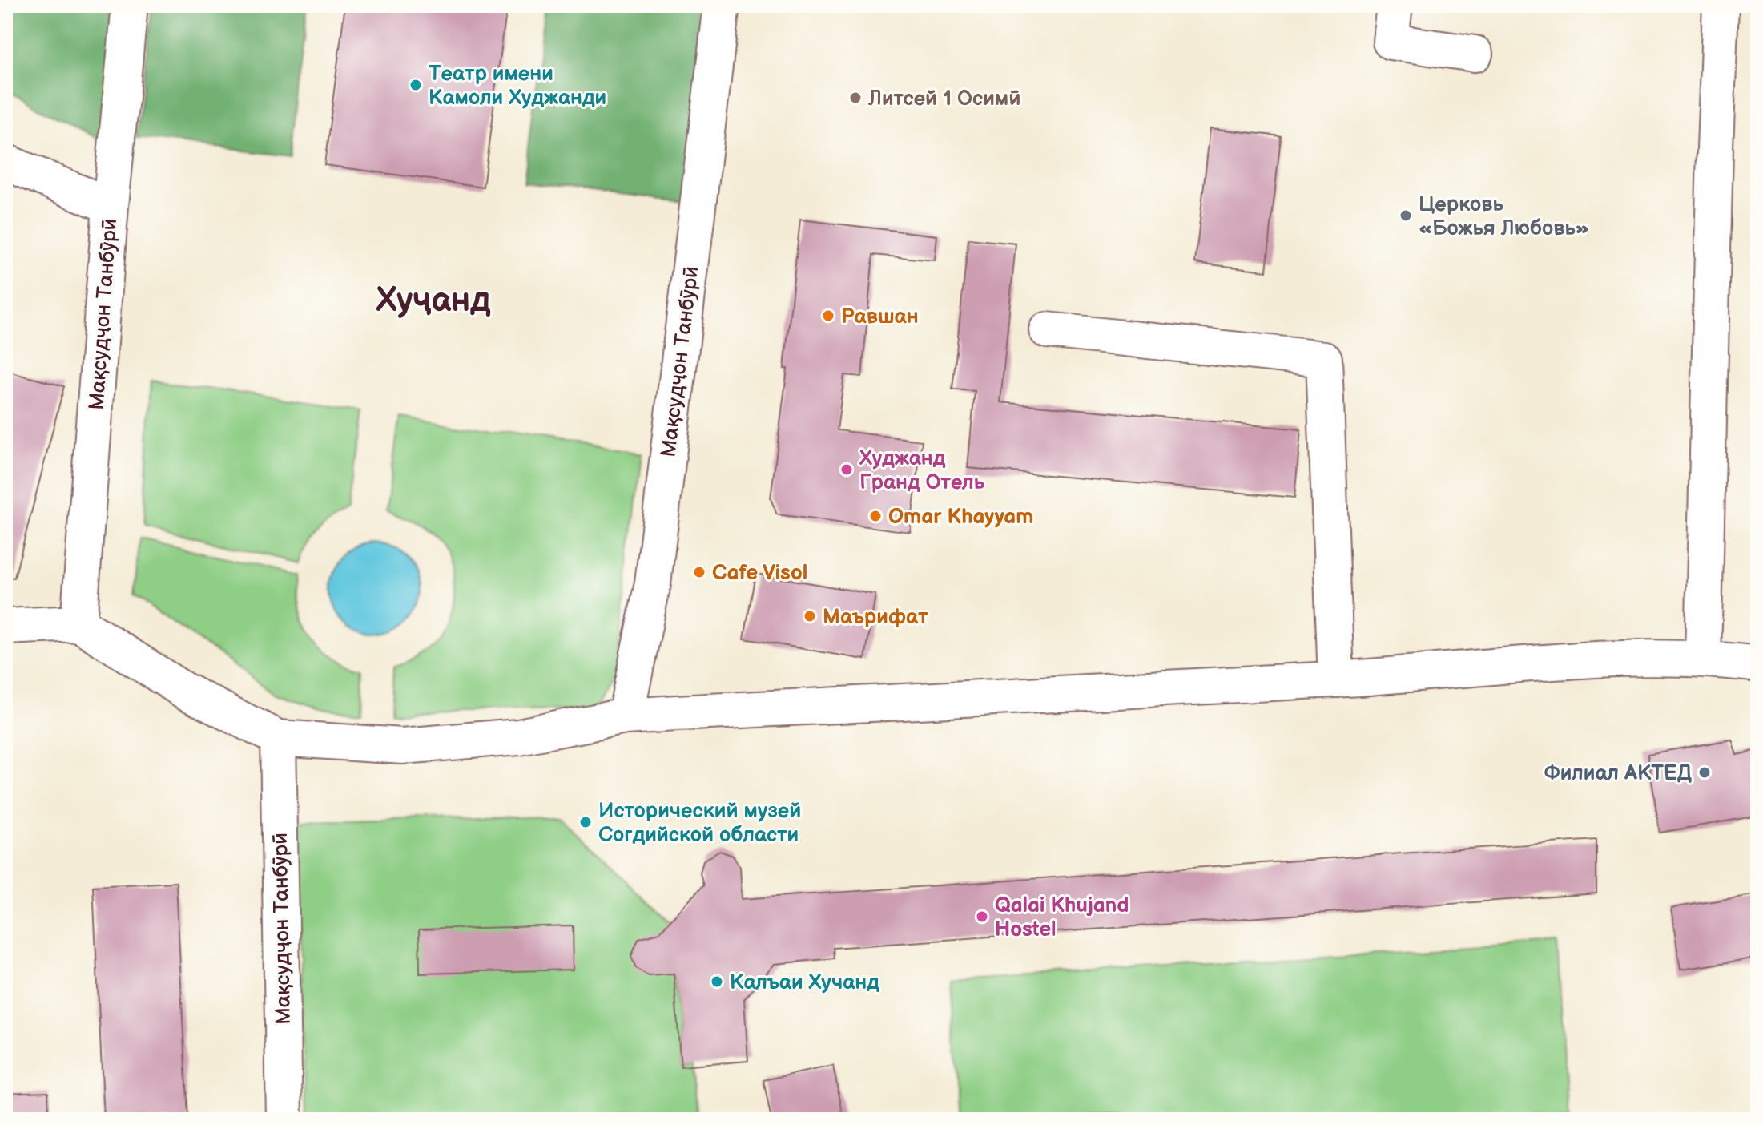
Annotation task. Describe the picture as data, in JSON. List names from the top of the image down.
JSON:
{
  "streets": {
    "street": ["Мақсудҷон Танбӯрӣ"]
  },
  "districts": ["Хуҷанд"],
  "places": [
    "Театр имени Камоли Худжанди",
    "Литсей 1 Осимӣ",
    "Церковь «Божья Любовь»",
    "Равшан",
    "Худжанд Гранд Отель",
    "Omar Khayyam",
    "Cafe Visol",
    "Маърифат",
    "Филиал AКТЕД",
    "Исторический музей Согдийской области",
    "Qalai Khujand Hostel",
    "Калъаи Хучанд"
  ]
}
